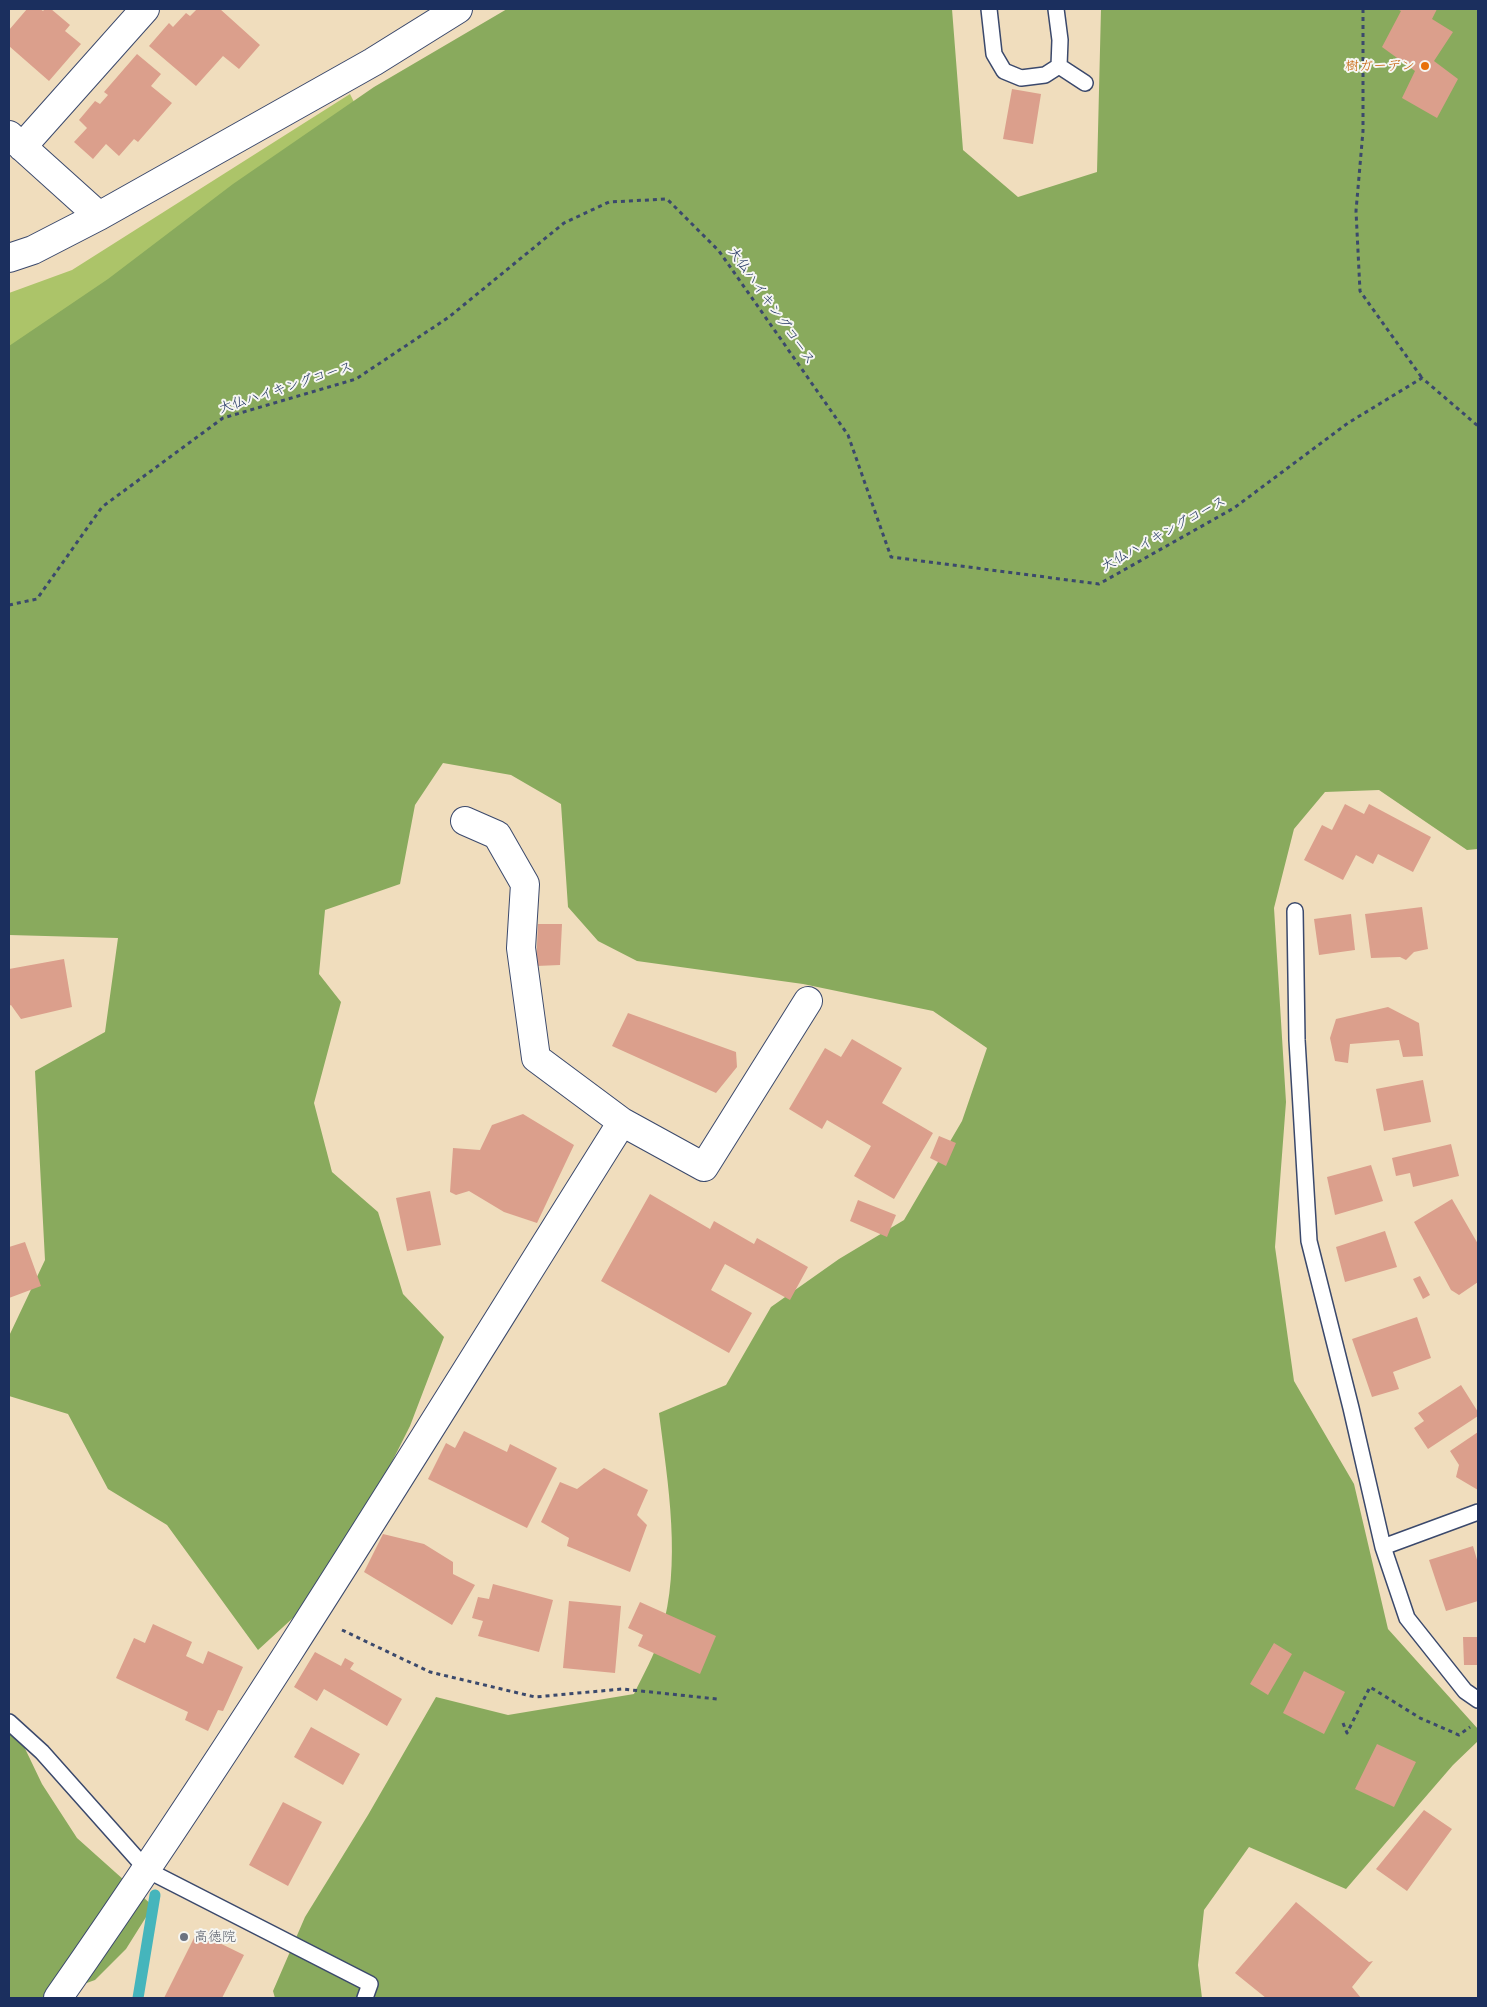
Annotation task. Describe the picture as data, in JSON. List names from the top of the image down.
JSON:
{
  "streets": {
    "path": ["大仏ハイキングコース"]
  },
  "places": ["樹ガーデン", "高徳院"]
}
